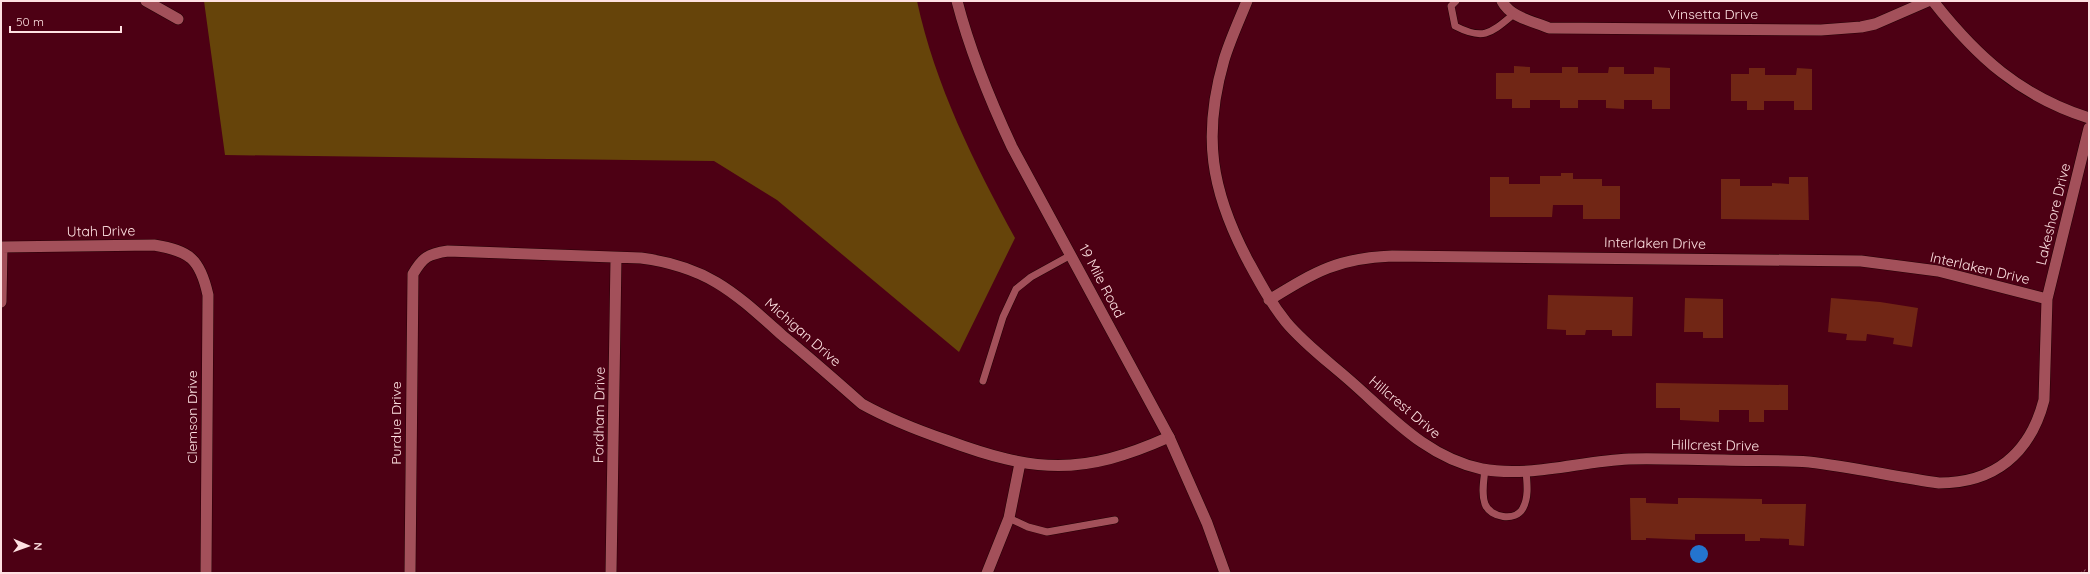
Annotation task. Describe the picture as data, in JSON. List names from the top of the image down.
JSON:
{
  "streets": {
    "street": [
      "Vinsetta Drive",
      "Lakeshore Drive",
      "Utah Drive",
      "Interlaken Drive",
      "19 Mile Road",
      "Michigan Drive",
      "Hillcrest Drive",
      "Fordham Drive",
      "Clemson Drive",
      "Purdue Drive"
    ]
  },
  "crossings": [
    ["Lakeshore Drive", "Interlaken Drive"],
    ["Lakeshore Drive", "Hillcrest Drive"],
    ["Utah Drive", "Clemson Drive"],
    ["Interlaken Drive", "Hillcrest Drive"],
    ["19 Mile Road", "Michigan Drive"],
    ["Michigan Drive", "Fordham Drive"],
    ["Michigan Drive", "Purdue Drive"]
  ],
  "scale_bar": "50 m",
  "north": "right"
}
